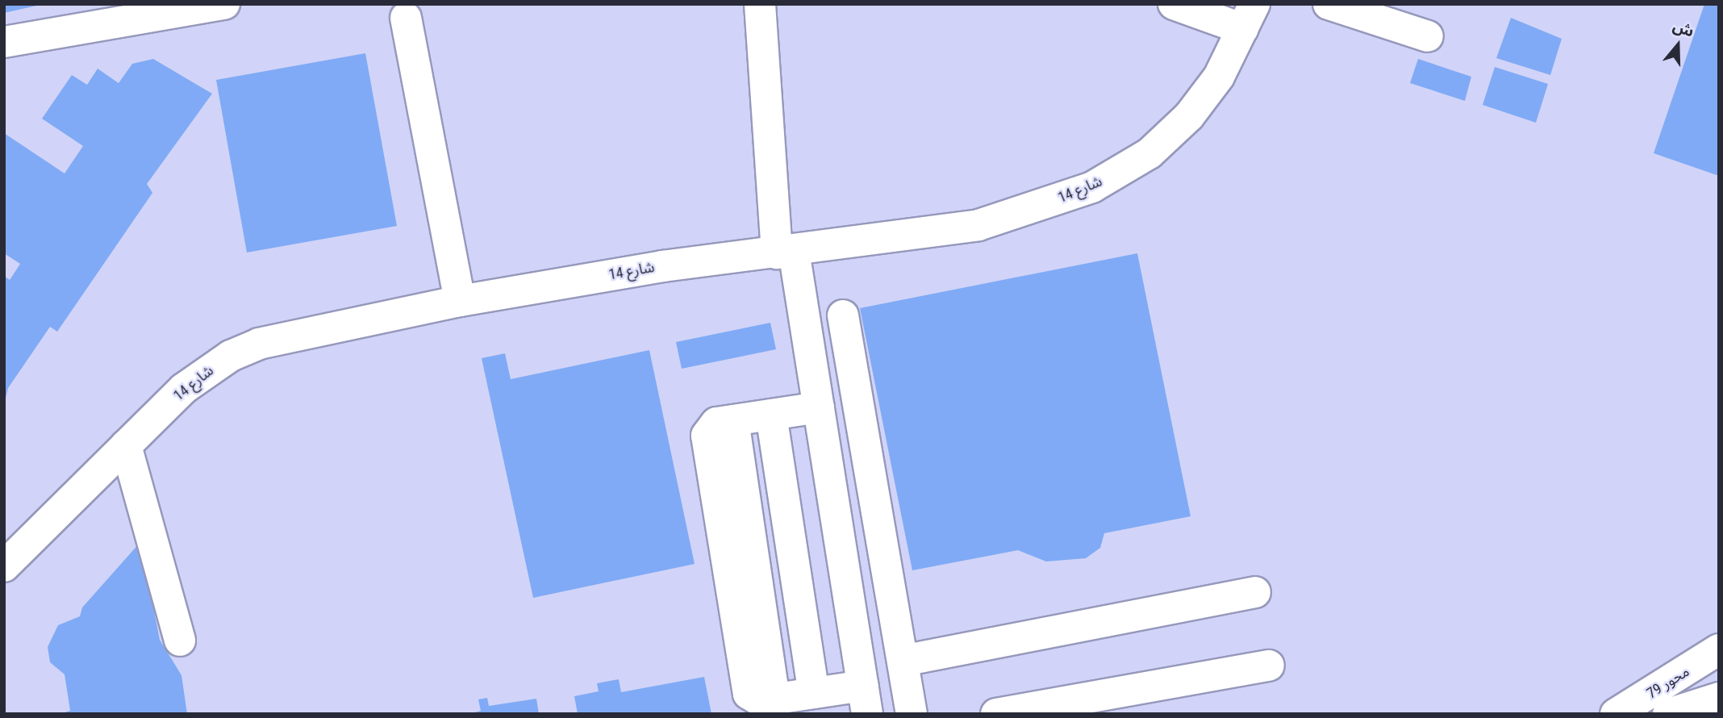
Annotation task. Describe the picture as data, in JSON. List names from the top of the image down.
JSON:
{
  "streets": {
    "street": ["شارع 14", "محور 79"]
  },
  "north": "top"
}
